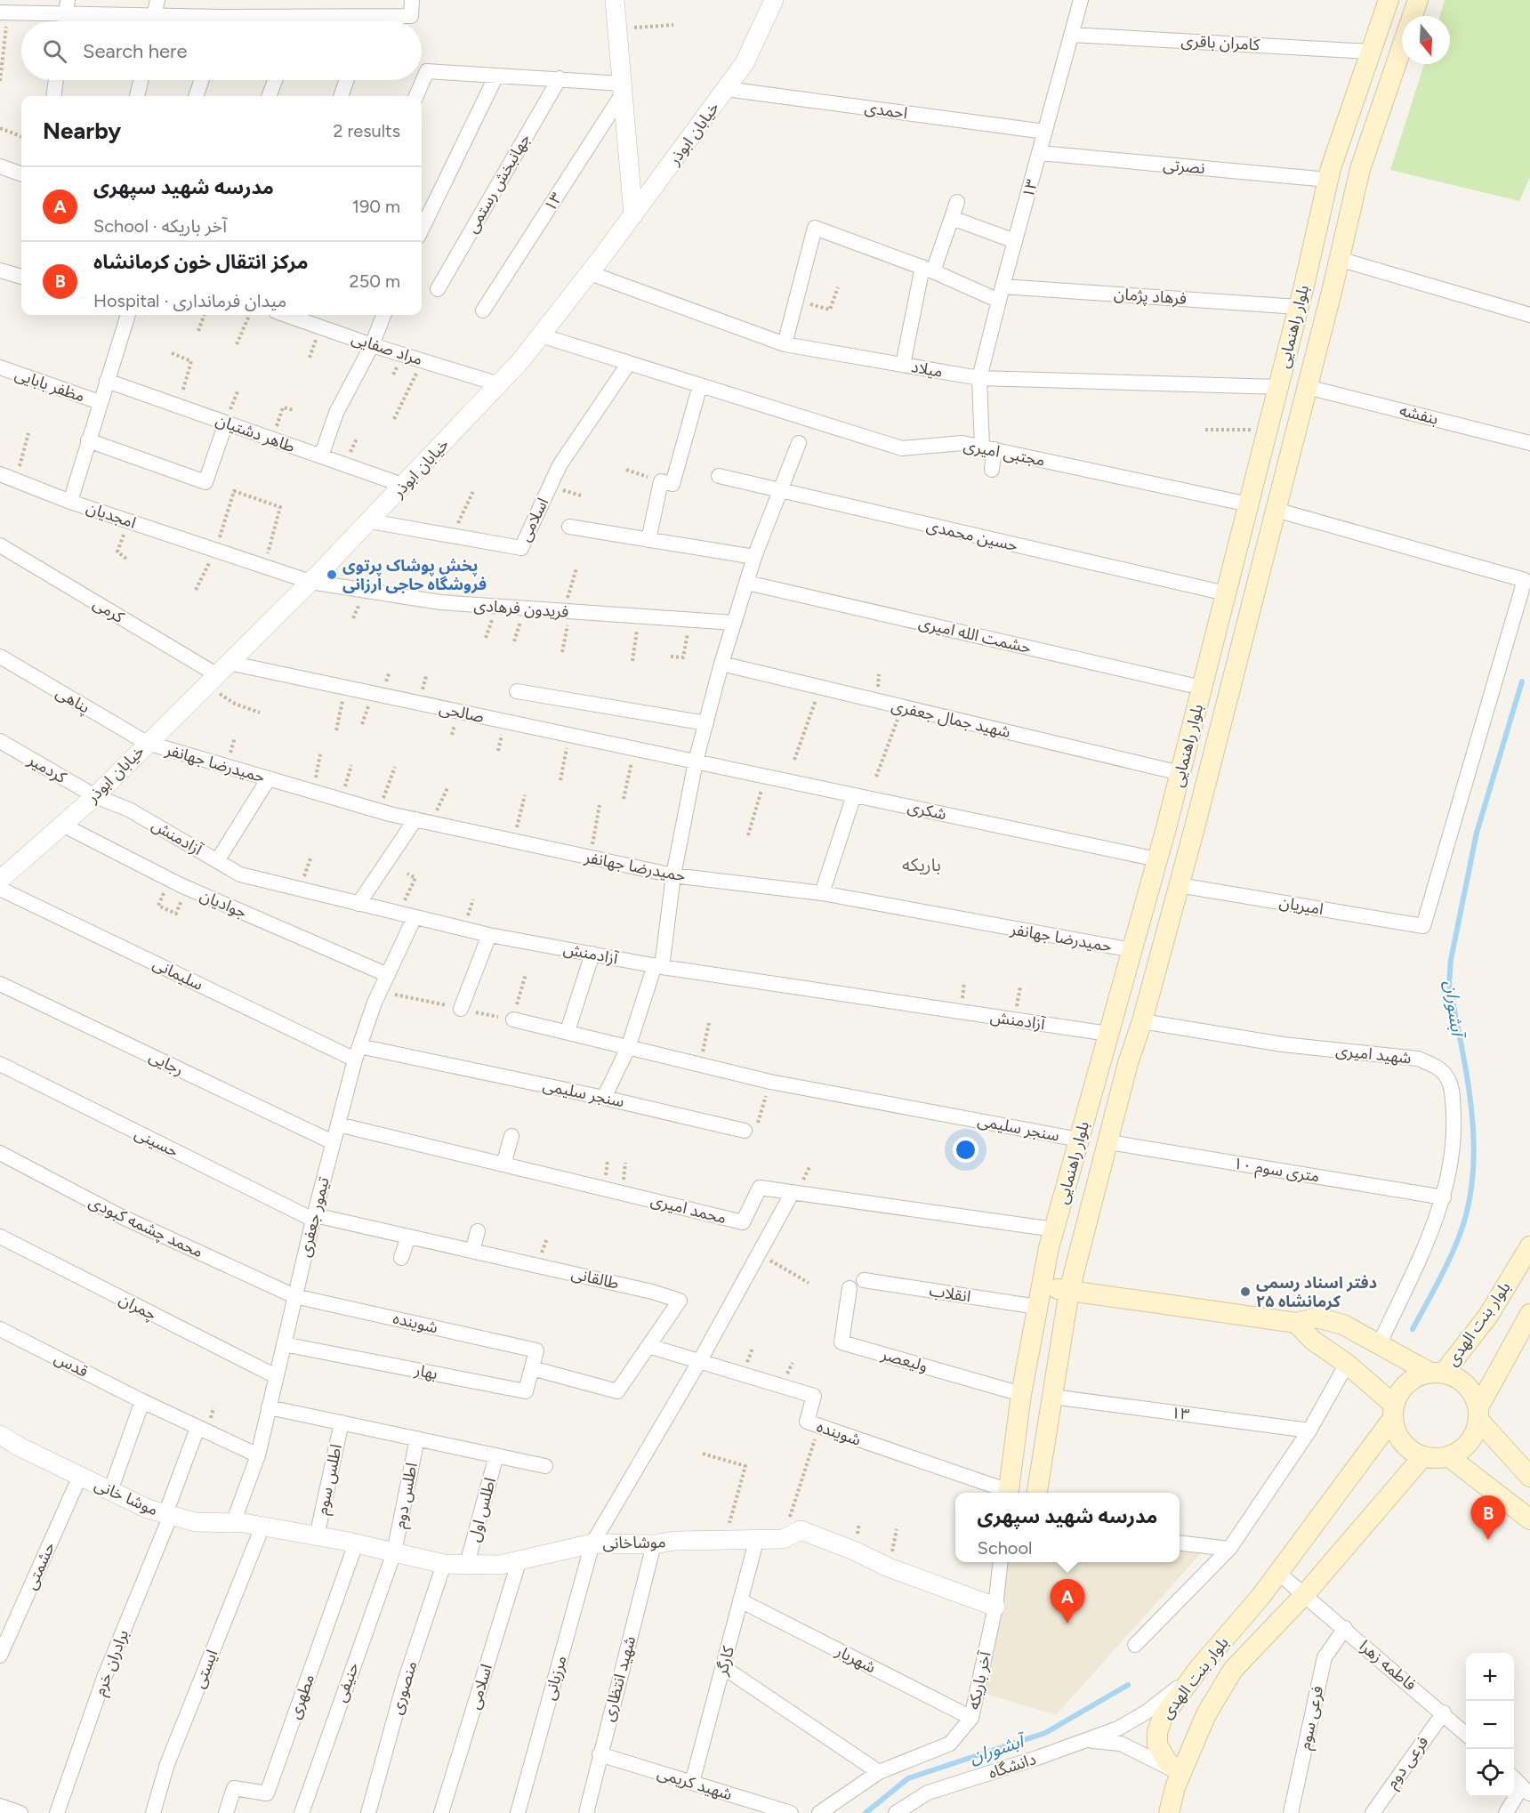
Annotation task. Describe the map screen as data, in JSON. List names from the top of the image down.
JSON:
{
  "streets": {
    "main road": ["بلوار راهنمایی", "بلوار بنت الهدی"],
    "street": [
      "کامران باقری",
      "احمدی",
      "خیابان ابوذر",
      "نصرتی",
      "جهانبخش رستمی",
      "۱۳",
      "فرهاد پژمان",
      "مراد صفایی",
      "میلاد",
      "مظفر بابایی",
      "بنفشه",
      "طاهر دشتیان",
      "مجتبی امیری",
      "امجدیان",
      "اسلامی",
      "حسین محمدی",
      "فریدون فرهادی",
      "کرمی",
      "حشمت الله امیری",
      "پناهی",
      "صالحی",
      "شهید جمال جعفری",
      "حمیدرضا جهانفر",
      "کردمیر",
      "شکری",
      "آزادمنش",
      "جوادیان",
      "امیریان",
      "سلیمانی",
      "شهید امیری",
      "رجایی",
      "سنجر سلیمی",
      "حسینی",
      "۱۰ متری سوم",
      "محمد امیری",
      "تیمور جعفری",
      "محمد چشمه کبودی",
      "طالقانی",
      "انقلاب",
      "چمران",
      "شوینده",
      "ولیعصر",
      "قدس",
      "بهار",
      "اطلس سوم",
      "اطلس دوم",
      "موشا خانی",
      "اطلس اول",
      "موشاخانی",
      "حشمتی",
      "شهریار",
      "کارگر",
      "برادران خرم",
      "فاطمه زهرا",
      "ایستی",
      "مرزبانی",
      "شهید انتظاری",
      "آخر باریکه",
      "حنیفی",
      "منصوری",
      "مطهری",
      "فرعی سوم",
      "فرعی دوم",
      "دانشگاه",
      "شهید کریمی"
    ]
  },
  "crossings": [
    ["کامران باقری", "۱۳"],
    ["کامران باقری", "بلوار راهنمایی"],
    ["احمدی", "خیابان ابوذر"],
    ["احمدی", "۱۳"],
    ["خیابان ابوذر", "مراد صفایی"],
    ["خیابان ابوذر", "میلاد"],
    ["خیابان ابوذر", "طاهر دشتیان"],
    ["خیابان ابوذر", "مجتبی امیری"],
    ["خیابان ابوذر", "امجدیان"],
    ["خیابان ابوذر", "اسلامی"],
    ["خیابان ابوذر", "فریدون فرهادی"],
    ["خیابان ابوذر", "کرمی"],
    ["خیابان ابوذر", "پناهی"],
    ["خیابان ابوذر", "صالحی"],
    ["خیابان ابوذر", "حمیدرضا جهانفر"],
    ["خیابان ابوذر", "کردمیر"],
    ["خیابان ابوذر", "آزادمنش"],
    ["خیابان ابوذر", "جوادیان"],
    ["نصرتی", "۱۳"],
    ["نصرتی", "بلوار راهنمایی"],
    ["۱۳", "فرهاد پژمان"],
    ["۱۳", "بلوار راهنمایی"],
    ["۱۳", "میلاد"],
    ["۱۳", "مجتبی امیری"],
    ["فرهاد پژمان", "بلوار راهنمایی"],
    ["بلوار راهنمایی", "میلاد"],
    ["بلوار راهنمایی", "بنفشه"],
    ["بلوار راهنمایی", "مجتبی امیری"],
    ["بلوار راهنمایی", "حسین محمدی"],
    ["بلوار راهنمایی", "حشمت الله امیری"],
    ["بلوار راهنمایی", "شهید جمال جعفری"],
    ["بلوار راهنمایی", "حمیدرضا جهانفر"],
    ["بلوار راهنمایی", "شکری"],
    ["بلوار راهنمایی", "آزادمنش"],
    ["بلوار راهنمایی", "امیریان"],
    ["بلوار راهنمایی", "شهید امیری"],
    ["بلوار راهنمایی", "سنجر سلیمی"],
    ["بلوار راهنمایی", "۱۰ متری سوم"],
    ["بلوار راهنمایی", "محمد امیری"],
    ["بلوار راهنمایی", "انقلاب"],
    ["بلوار راهنمایی", "ولیعصر"],
    ["مظفر بابایی", "امجدیان"],
    ["طاهر دشتیان", "امجدیان"],
    ["مجتبی امیری", "اسلامی"],
    ["امجدیان", "فریدون فرهادی"],
    ["اسلامی", "موشاخانی"],
    ["کرمی", "صالحی"],
    ["پناهی", "حمیدرضا جهانفر"],
    ["صالحی", "شکری"],
    ["کردمیر", "آزادمنش"],
    ["آزادمنش", "تیمور جعفری"],
    ["جوادیان", "تیمور جعفری"],
    ["سلیمانی", "سنجر سلیمی"],
    ["سلیمانی", "تیمور جعفری"],
    ["شهید امیری", "۱۰ متری سوم"],
    ["رجایی", "تیمور جعفری"],
    ["سنجر سلیمی", "تیمور جعفری"],
    ["حسینی", "تیمور جعفری"],
    ["حسینی", "طالقانی"],
    ["محمد امیری", "تیمور جعفری"],
    ["تیمور جعفری", "محمد چشمه کبودی"],
    ["تیمور جعفری", "طالقانی"],
    ["تیمور جعفری", "چمران"],
    ["تیمور جعفری", "شوینده"],
    ["تیمور جعفری", "قدس"],
    ["تیمور جعفری", "بهار"],
    ["تیمور جعفری", "موشا خانی"],
    ["محمد چشمه کبودی", "شوینده"],
    ["طالقانی", "بهار"],
    ["شوینده", "بهار"],
    ["بلوار بنت الهدی", "فاطمه زهرا"],
    ["اطلس سوم", "موشاخانی"],
    ["اطلس دوم", "موشاخانی"],
    ["اطلس دوم", "حنیفی"],
    ["موشا خانی", "موشاخانی"],
    ["موشا خانی", "حشمتی"],
    ["موشا خانی", "برادران خرم"],
    ["موشا خانی", "ایستی"],
    ["اطلس اول", "موشاخانی"],
    ["موشاخانی", "کارگر"],
    ["موشاخانی", "ایستی"],
    ["موشاخانی", "مرزبانی"],
    ["موشاخانی", "شهید انتظاری"],
    ["موشاخانی", "آخر باریکه"],
    ["موشاخانی", "حنیفی"],
    ["موشاخانی", "منصوری"],
    ["موشاخانی", "مطهری"],
    ["شهریار", "کارگر"],
    ["شهریار", "آخر باریکه"],
    ["کارگر", "شهید کریمی"],
    ["فاطمه زهرا", "فرعی سوم"],
    ["فاطمه زهرا", "فرعی دوم"],
    ["شهید انتظاری", "شهید کریمی"]
  ],
  "districts": ["باریکه"],
  "water": ["آبشوران"],
  "places": ["پخش پوشاک پرتوی فروشگاه حاجی ارزانی", "دفتر اسناد رسمی ۲۵ کرمانشاه"],
  "north": "bottom",
  "page": {
    "search": "Search here",
    "heading": ["Nearby", "2 results"],
    "list": [
      {
        "mark": "A",
        "name": "مدرسه شهید سپهری",
        "note": "School · آخر باریکه",
        "value": "190 m"
      },
      {
        "mark": "B",
        "name": "مرکز انتقال خون کرمانشاه",
        "note": "Hospital · میدان فرمانداری",
        "value": "250 m"
      }
    ],
    "popup": ["مدرسه شهید سپهری", "School"],
    "pins": ["B", "A"],
    "map_buttons": ["+", "−"]
  }
}
